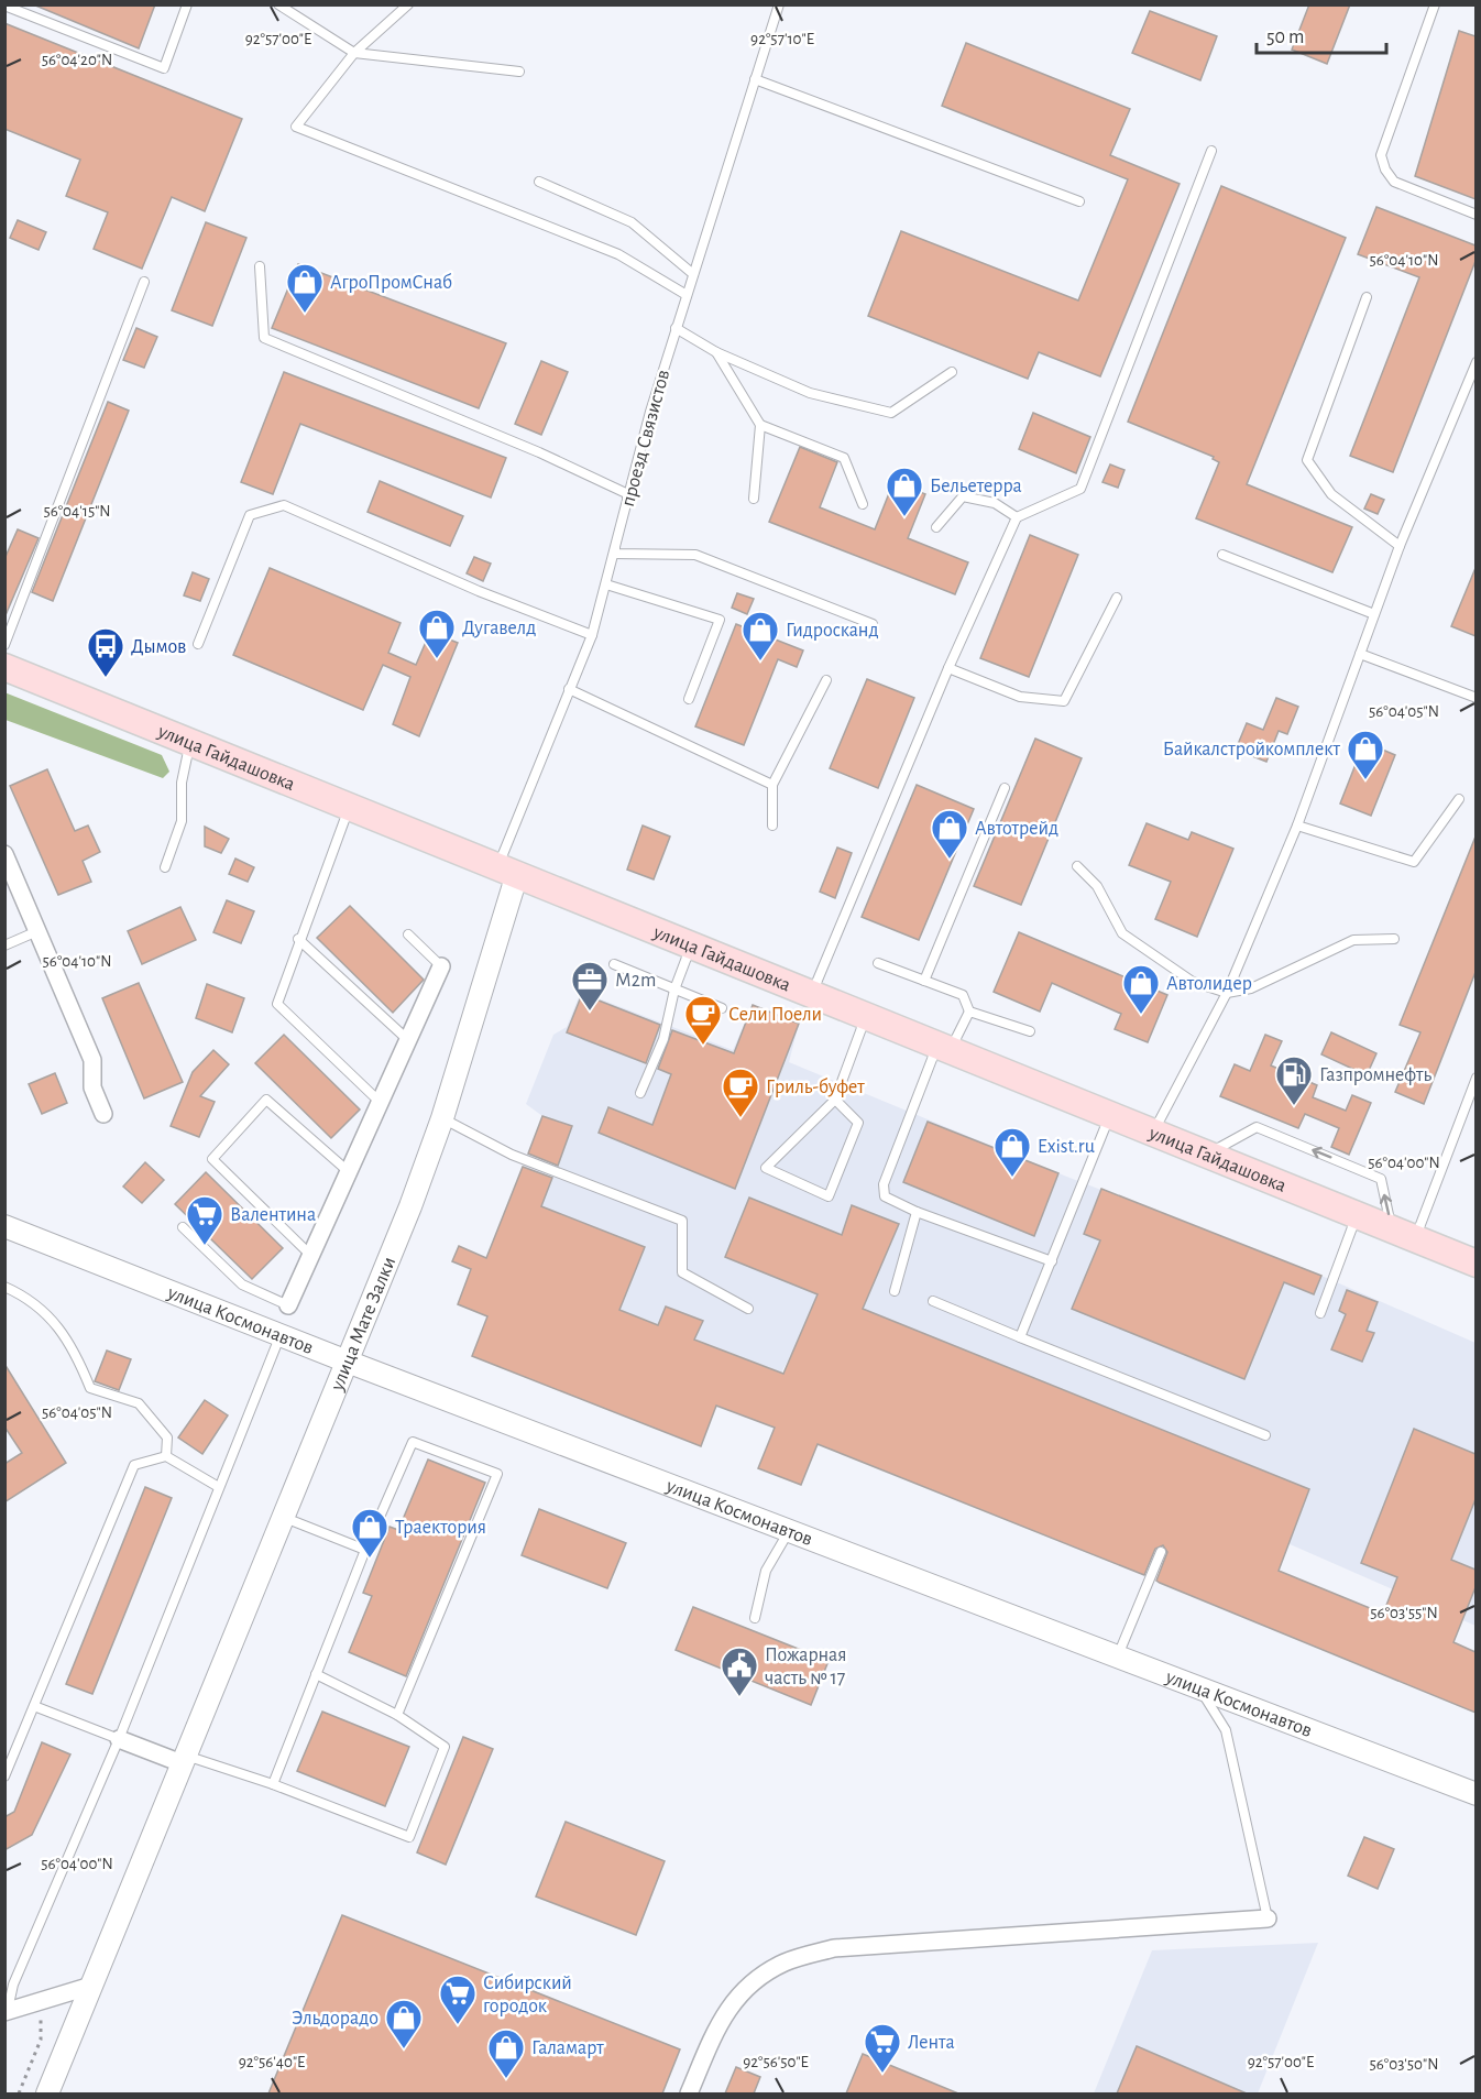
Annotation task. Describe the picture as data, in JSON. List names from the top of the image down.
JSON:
{
  "streets": {
    "main road": ["улица Гайдашовка"],
    "street": ["улица Космонавтов", "улица Мате Залки"],
    "lane": ["проезд Связистов"]
  },
  "crossings": [
    ["улица Гайдашовка", "улица Мате Залки"],
    ["улица Космонавтов", "улица Мате Залки"]
  ],
  "places": {
    "shop": [
      "АгроПромСнаб",
      "Бельетерра",
      "Дугавелд",
      "Гидросканд",
      "Байкалстройкомплект",
      "Автотрейд",
      "Автолидер",
      "Exist.ru",
      "Траектория",
      "Эльдорадо",
      "Галамарт"
    ],
    "bus stop": ["Дымов"],
    "office": ["М2m"],
    "cafe": ["Сели Поели", "Гриль-буфет"],
    "fuel station": ["Газпромнефть"],
    "supermarket": ["Валентина", "Сибирский городок", "Лента"],
    "public building": ["Пожарная часть № 17"]
  },
  "scale_bar": "50 m",
  "coordinates": [
    "92°57'00\"E",
    "92°57'10\"E",
    "56°04'20\"N",
    "56°04'10\"N",
    "56°04'15\"N",
    "56°04'05\"N",
    "56°04'00\"N",
    "56°03'55\"N",
    "92°56'40\"E",
    "92°56'50\"E",
    "56°03'50\"N"
  ]
}
